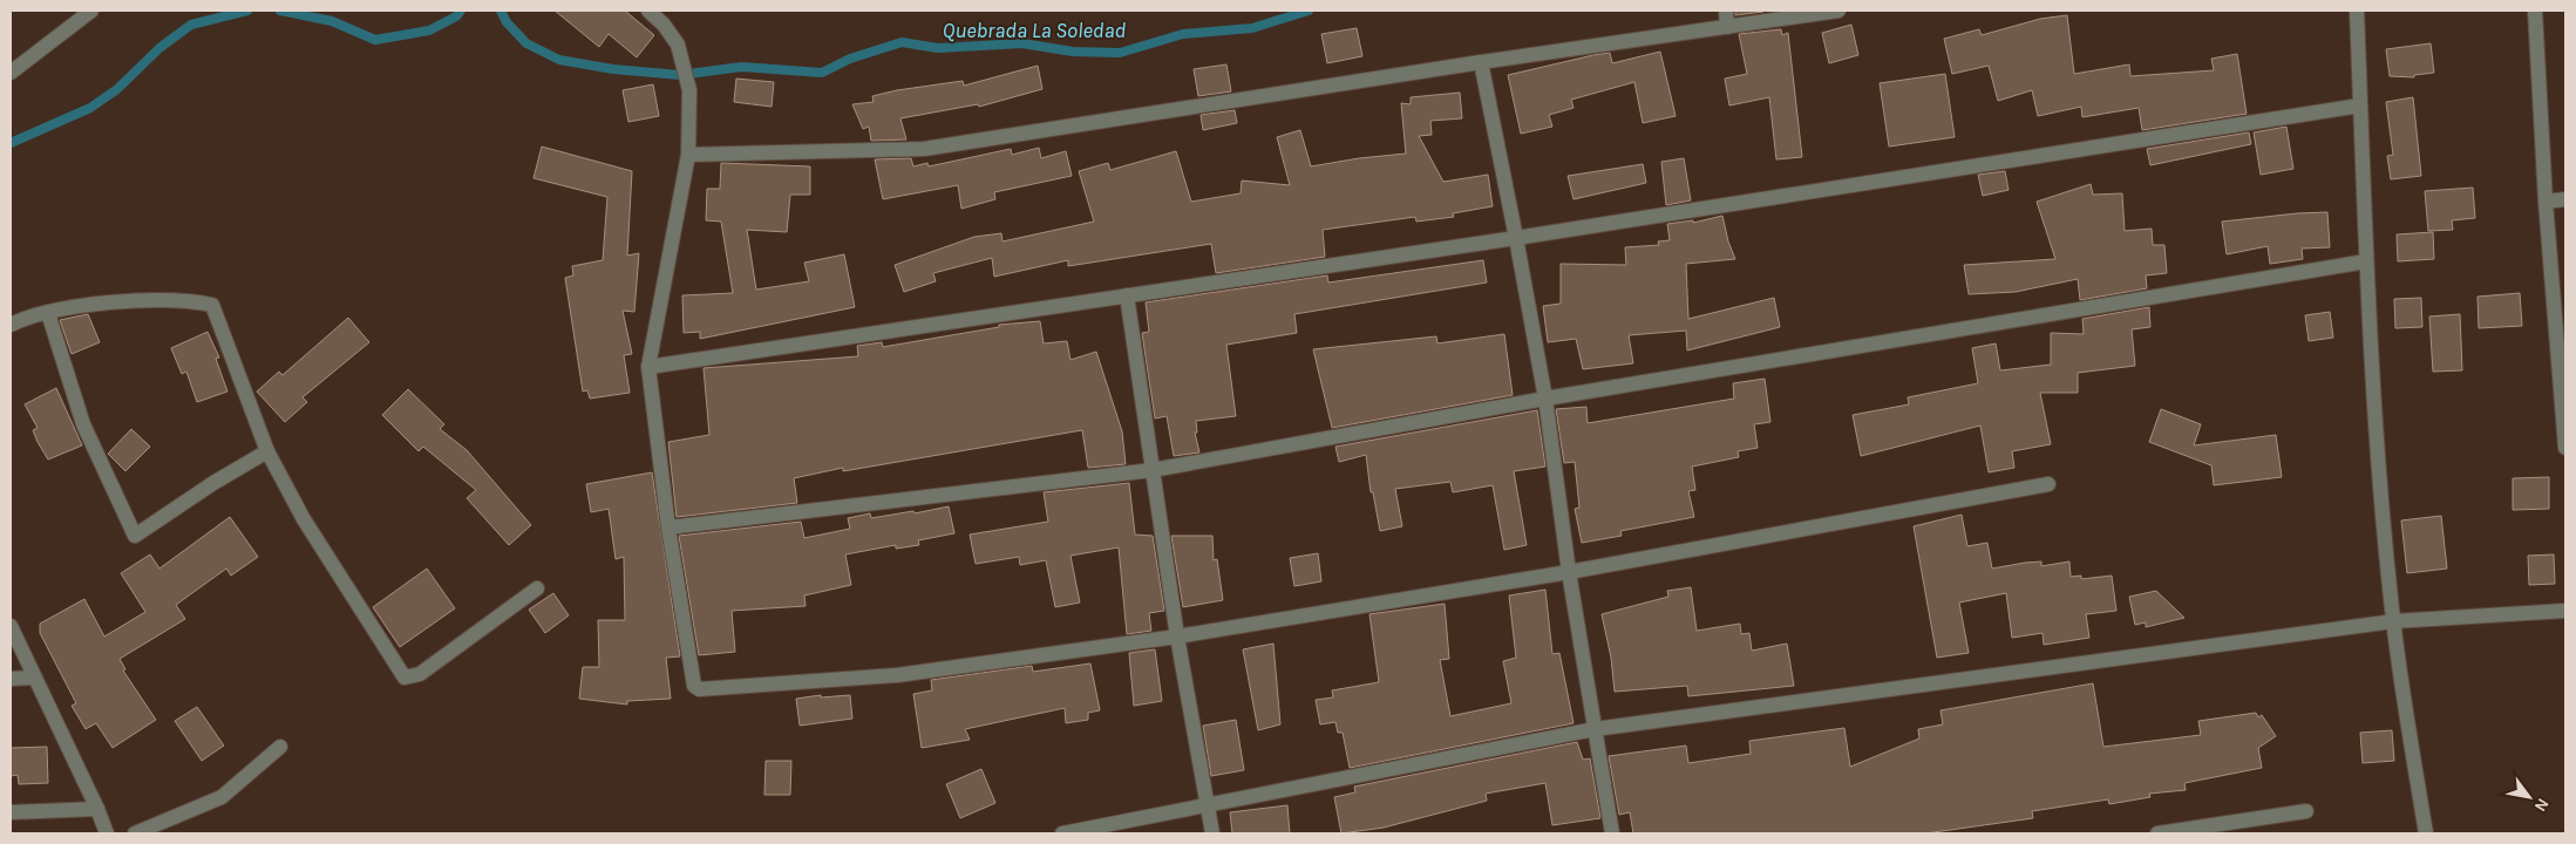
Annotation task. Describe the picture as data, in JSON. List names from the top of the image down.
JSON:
{
  "water": ["Quebrada La Soledad"],
  "north": "bottom right"
}
